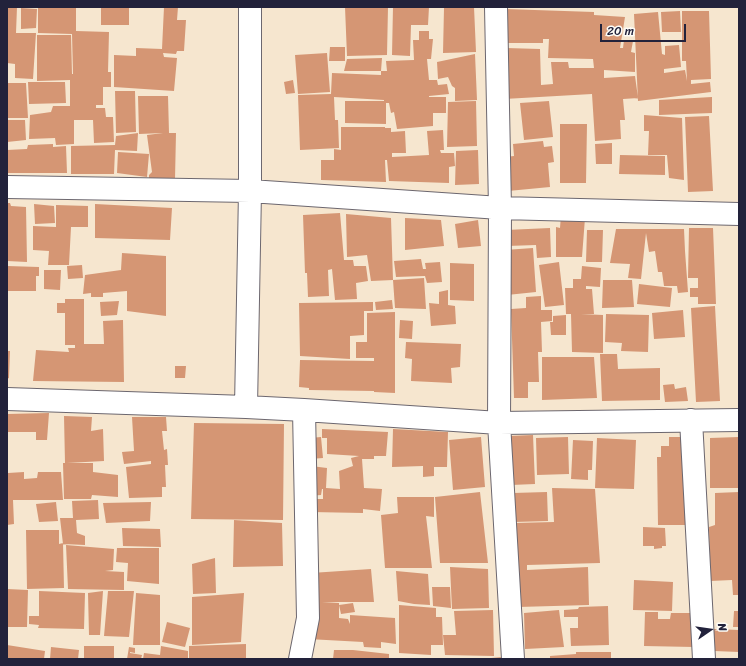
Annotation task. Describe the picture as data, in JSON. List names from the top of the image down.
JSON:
{
  "scale_bar": "20 m",
  "north": "right"
}
